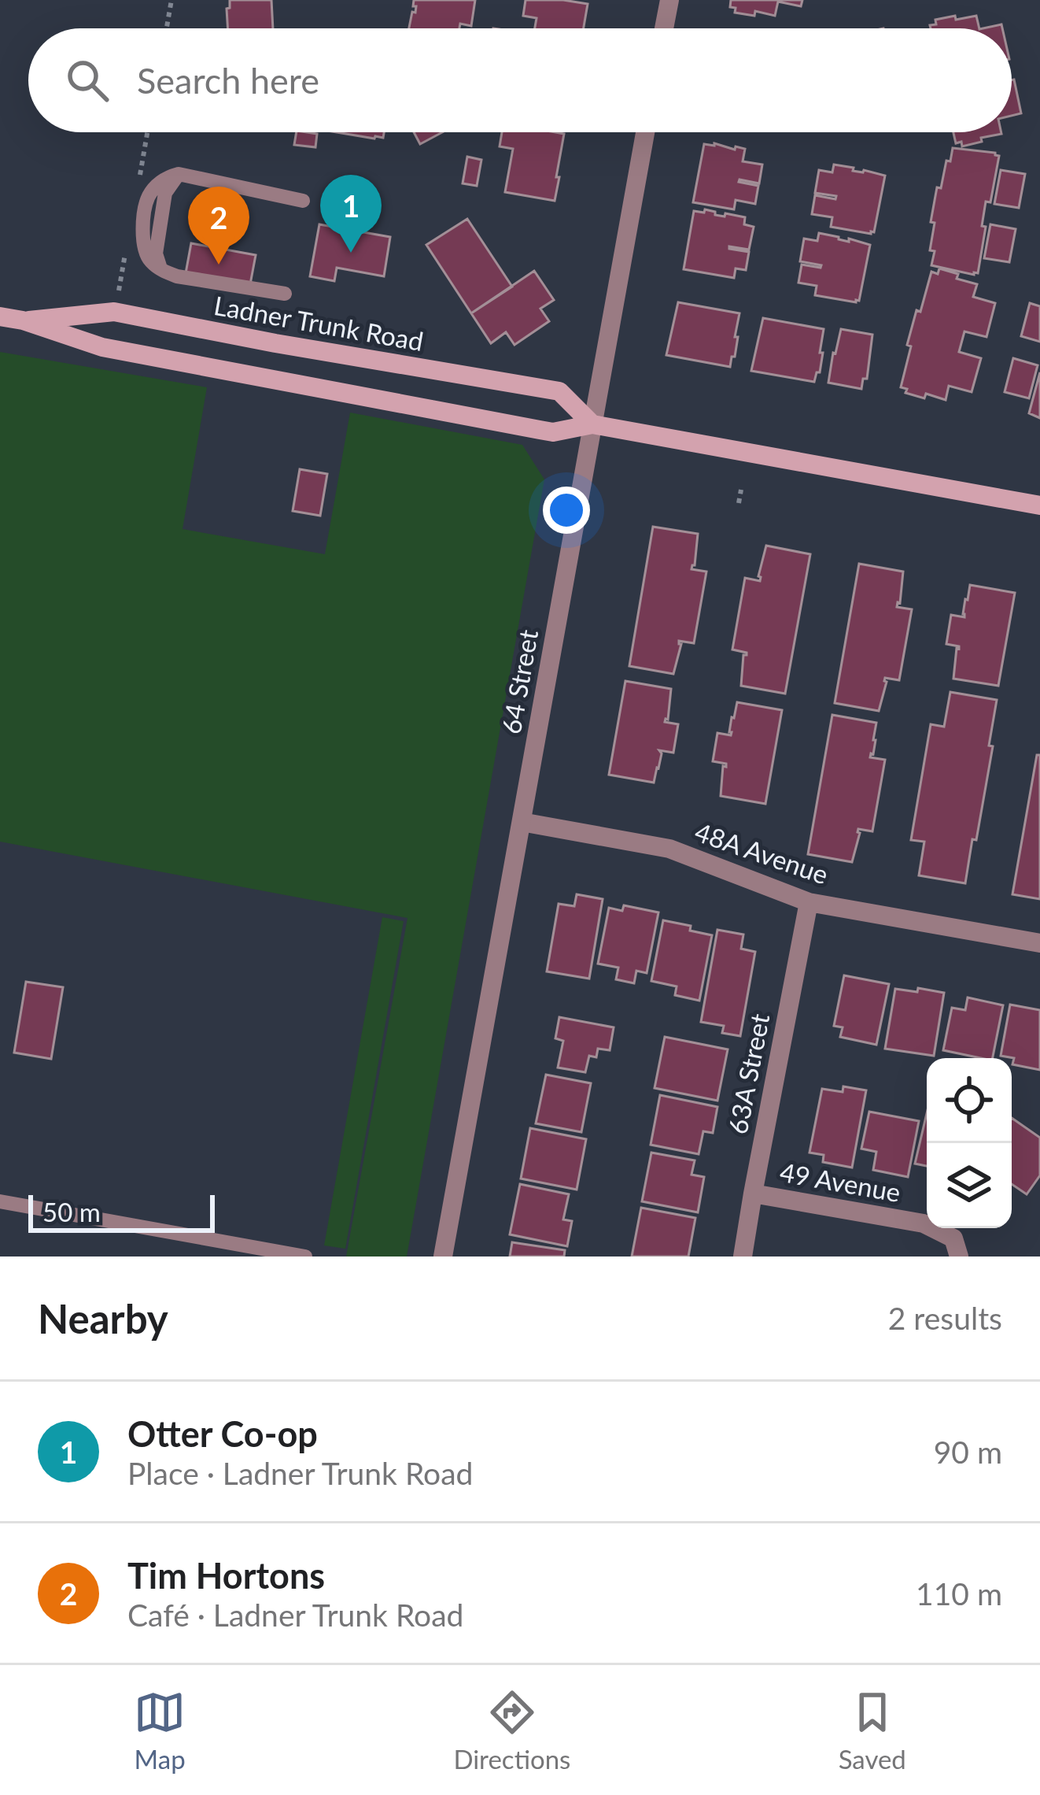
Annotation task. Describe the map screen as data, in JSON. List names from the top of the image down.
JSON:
{
  "streets": {
    "main road": ["Ladner Trunk Road"],
    "street": [
      "64 Street",
      "48A Avenue",
      "63A Street",
      "49 Avenue"
    ]
  },
  "crossings": [
    ["Ladner Trunk Road", "64 Street"],
    ["64 Street", "48A Avenue"],
    ["48A Avenue", "63A Street"],
    ["63A Street", "49 Avenue"]
  ],
  "scale_bar": "50 m",
  "page": {
    "search": "Search here",
    "pins": ["1", "2"],
    "scale": "50 m",
    "heading": ["Nearby", "2 results"],
    "list": [
      {
        "mark": "1",
        "name": "Otter Co-op",
        "note": "Place · Ladner Trunk Road",
        "value": "90 m"
      },
      {
        "mark": "2",
        "name": "Tim Hortons",
        "note": "Café · Ladner Trunk Road",
        "value": "110 m"
      }
    ],
    "nav": ["Map", "Directions", "Saved"]
  }
}
